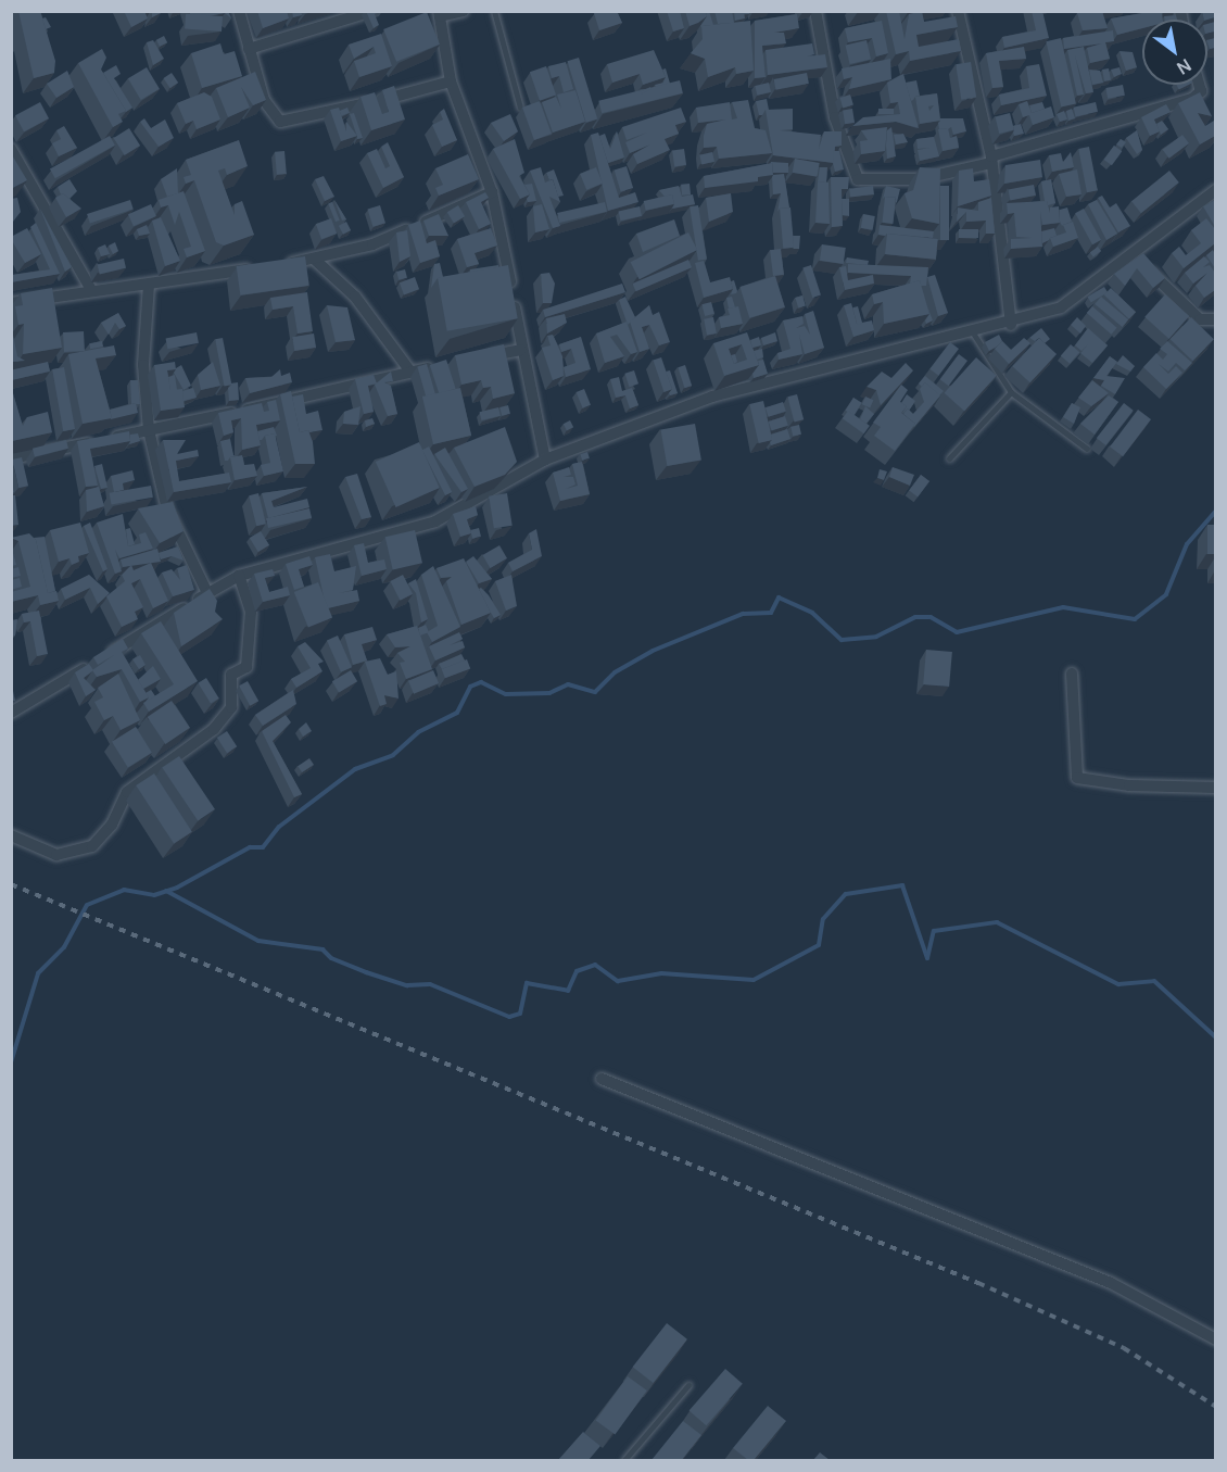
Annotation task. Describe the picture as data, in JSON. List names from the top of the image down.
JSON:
{
  "north": "bottom right"
}
